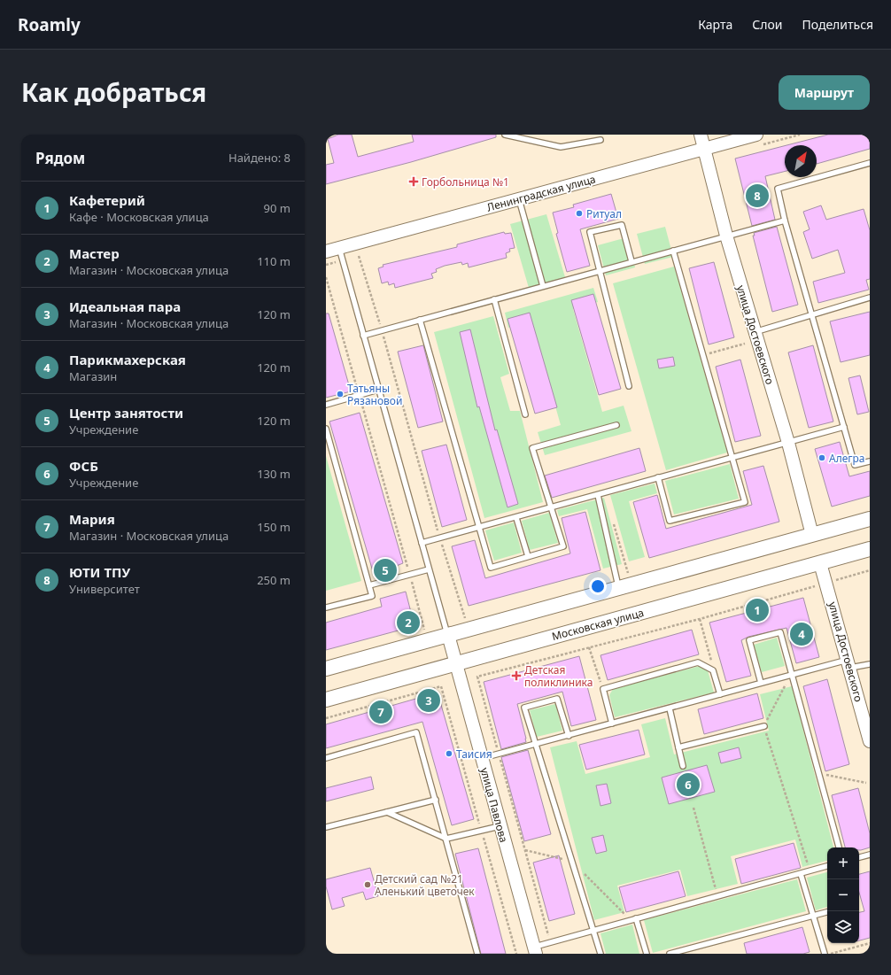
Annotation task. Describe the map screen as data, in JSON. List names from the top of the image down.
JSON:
{
  "streets": {
    "main road": ["Московская улица"],
    "street": ["Ленинградская улица", "улица Достоевского", "улица Павлова"]
  },
  "crossings": [
    ["Ленинградская улица", "улица Достоевского"],
    ["улица Достоевского", "Московская улица"],
    ["Московская улица", "улица Павлова"]
  ],
  "places": {
    "health": ["Горбольница №1", "Детская поликлиника"],
    "other": [
      "Ритуал",
      "Татьяны Рязановой",
      "Алегра",
      "Таисия",
      "Детский сад №21 Аленький цветочек"
    ]
  },
  "north": "top right",
  "page": {
    "header": "Roamly",
    "nav": ["Карта", "Слои", "Поделиться"],
    "title": "Как добраться",
    "buttons": "Маршрут",
    "heading": ["Рядом", "Найдено: 8"],
    "list": [
      {
        "mark": "1",
        "name": "Кафетерий",
        "note": "Кафе · Московская улица",
        "value": "90 m"
      },
      {
        "mark": "2",
        "name": "Мастер",
        "note": "Магазин · Московская улица",
        "value": "110 m"
      },
      {
        "mark": "3",
        "name": "Идеальная пара",
        "note": "Магазин · Московская улица",
        "value": "120 m"
      },
      {
        "mark": "4",
        "name": "Парикмахерская",
        "note": "Магазин",
        "value": "120 m"
      },
      {
        "mark": "5",
        "name": "Центр занятости",
        "note": "Учреждение",
        "value": "120 m"
      },
      {
        "mark": "6",
        "name": "ФСБ",
        "note": "Учреждение",
        "value": "130 m"
      },
      {
        "mark": "7",
        "name": "Мария",
        "note": "Магазин · Московская улица",
        "value": "150 m"
      },
      {
        "mark": "8",
        "name": "ЮТИ ТПУ",
        "note": "Университет",
        "value": "250 m"
      }
    ],
    "pins": [
      "8",
      "5",
      "1",
      "2",
      "4",
      "3",
      "7",
      "6"
    ],
    "map_buttons": ["+", "−"]
  }
}
